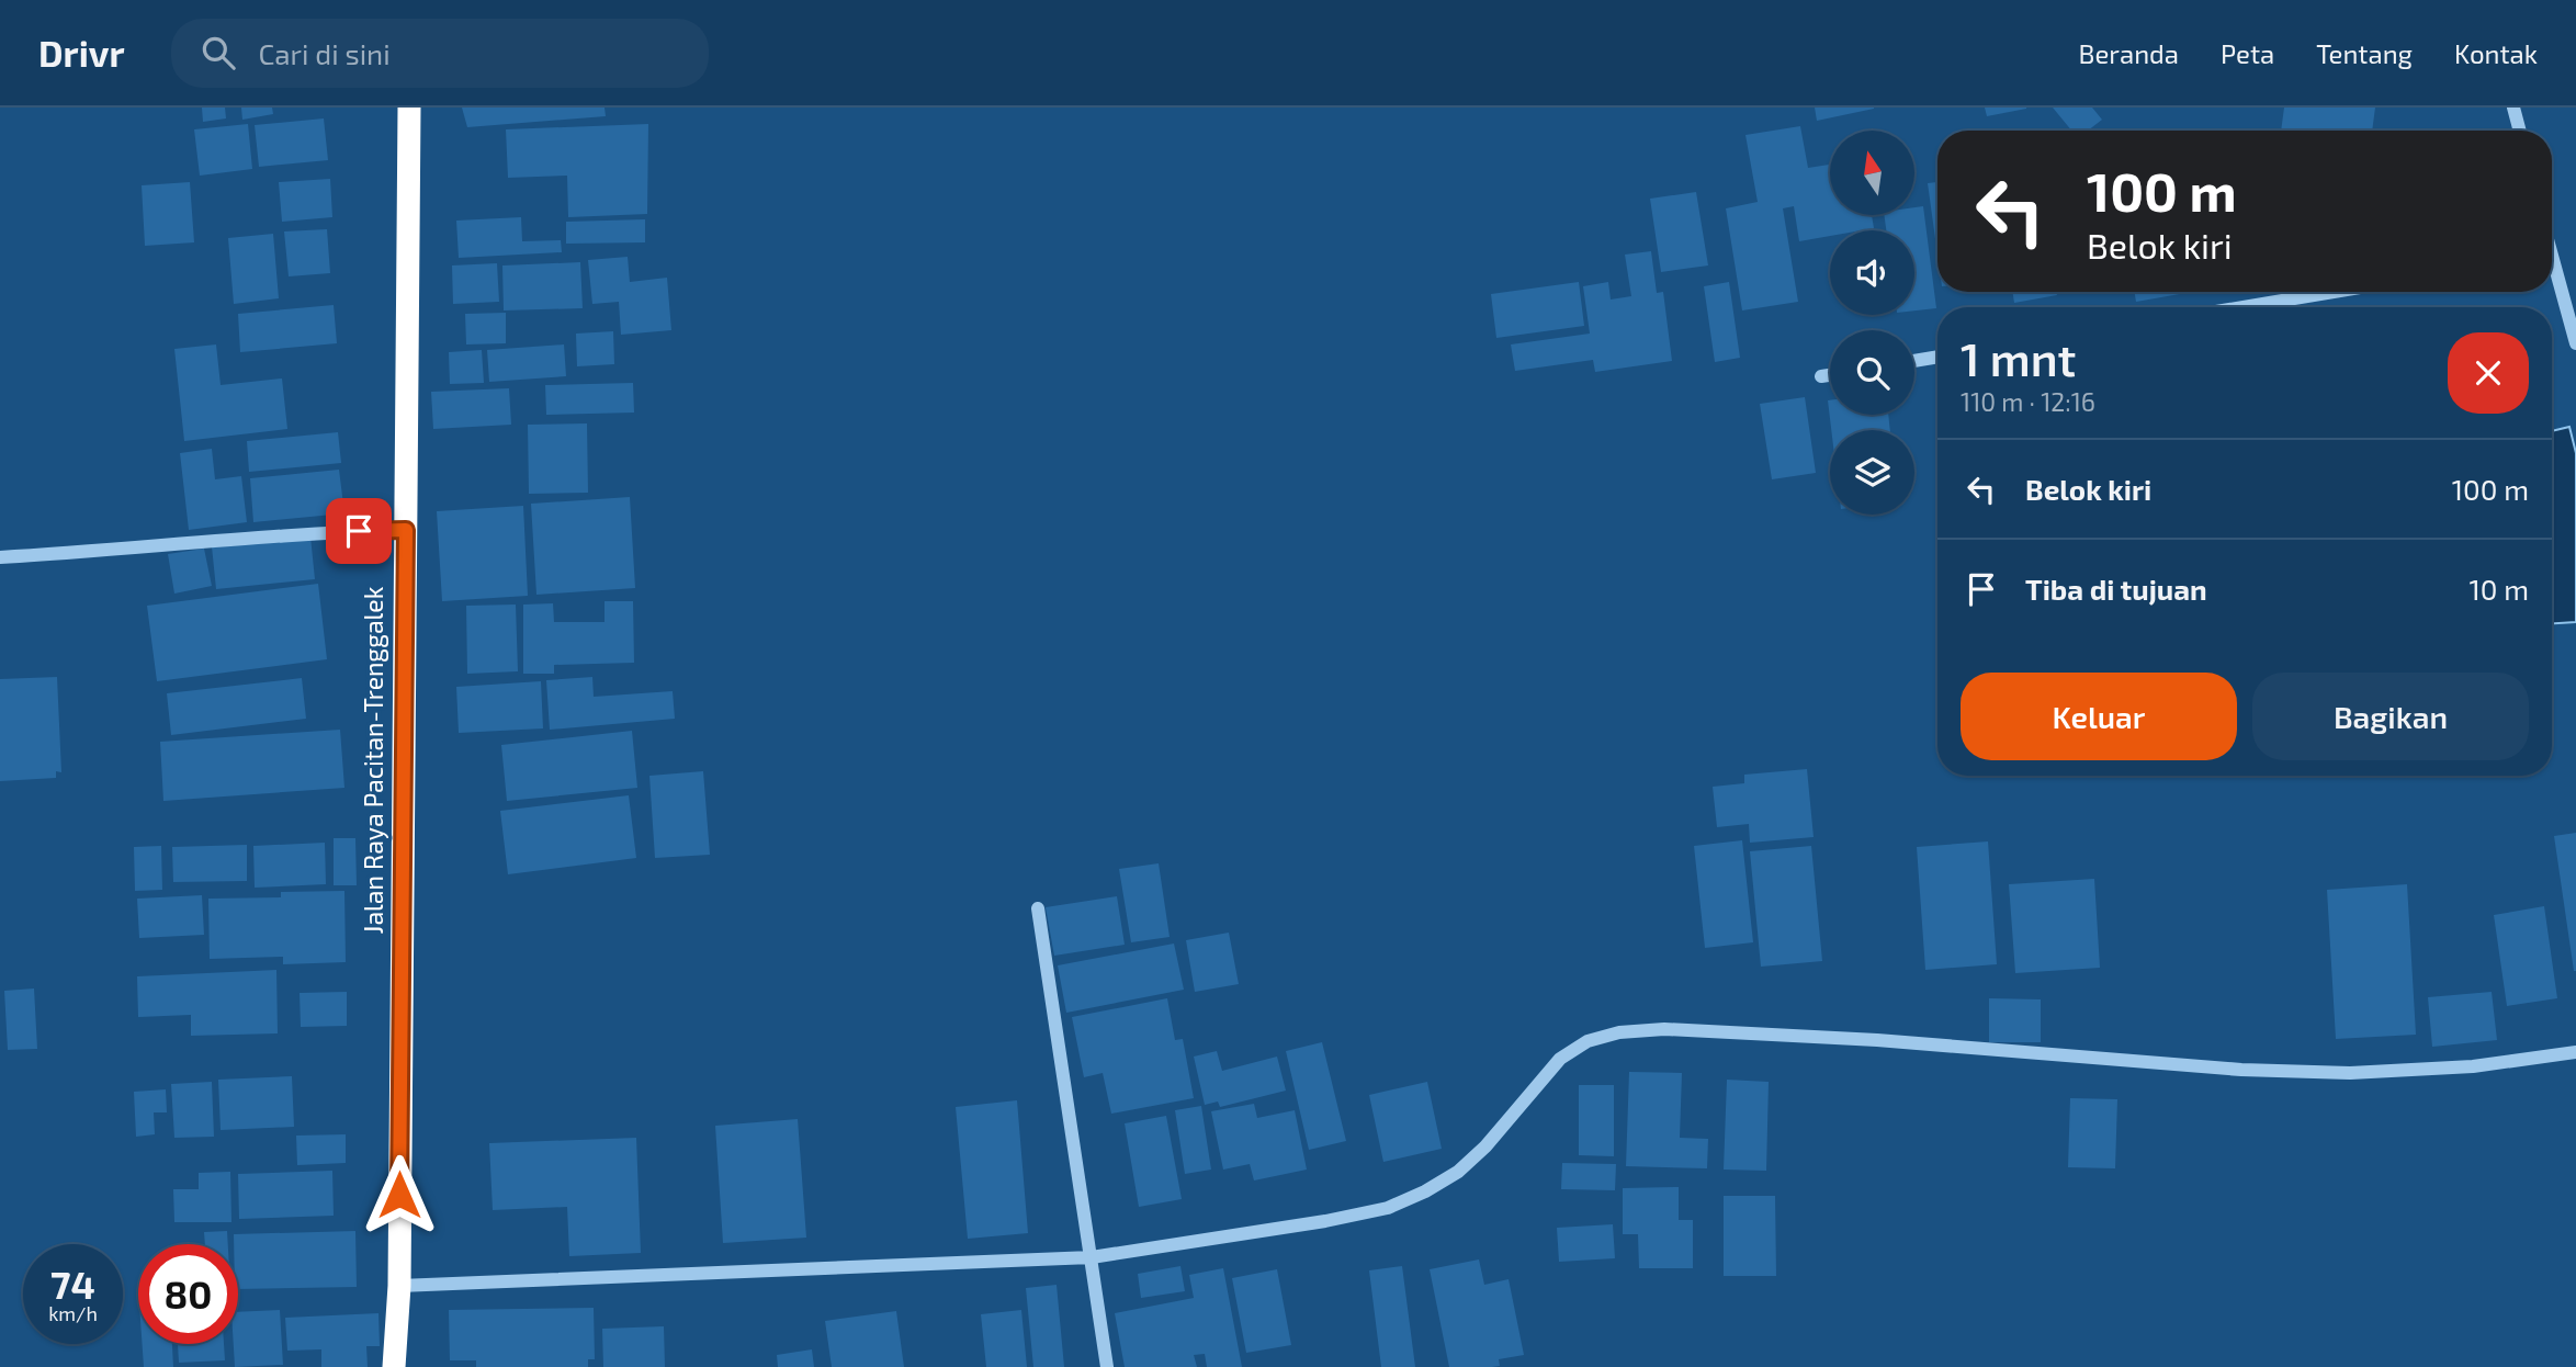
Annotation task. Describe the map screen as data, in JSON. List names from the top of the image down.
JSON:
{
  "streets": {
    "highway": ["Jalan Raya Pacitan-Trenggalek"]
  },
  "north": "top",
  "page": {
    "header": "Drivr",
    "search": "Cari di sini",
    "nav": [
      "Beranda",
      "Peta",
      "Tentang",
      "Kontak"
    ],
    "turn": ["100 m", "Belok kiri"],
    "heading": ["1 mnt", "110 m · 12:16"],
    "list": [
      {
        "name": "Belok kiri",
        "value": "100 m"
      },
      {
        "name": "Tiba di tujuan",
        "value": "10 m"
      }
    ],
    "buttons": ["Keluar", "Bagikan"],
    "speed": "74 km/h",
    "limit": "80"
  }
}
